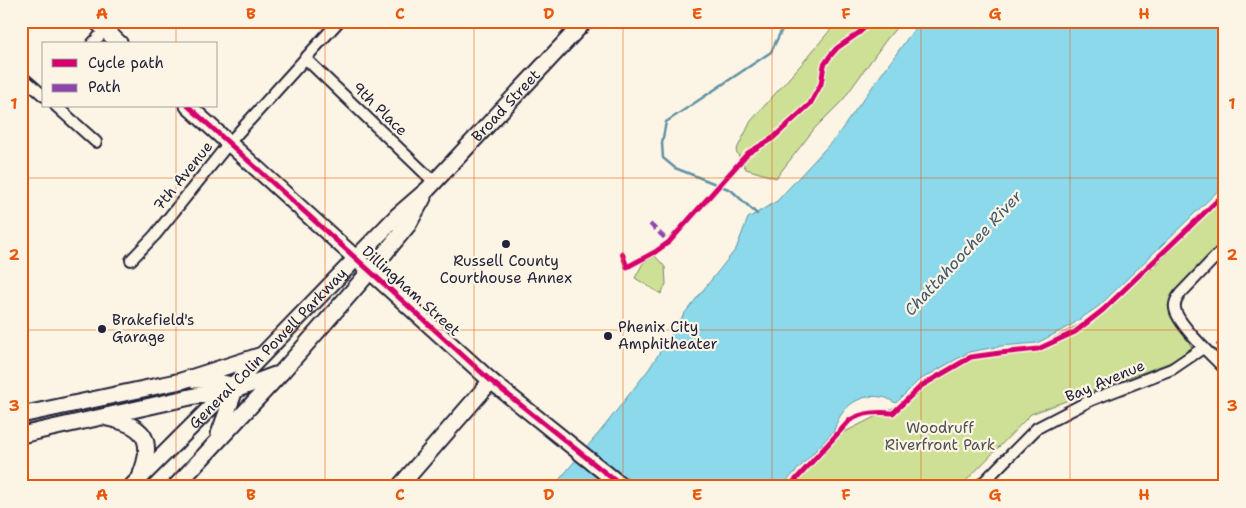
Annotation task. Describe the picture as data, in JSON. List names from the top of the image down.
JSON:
{
  "streets": {
    "main road": ["Broad Street", "Dillingham Street", "General Colin Powell Parkway"],
    "street": ["9th Place", "7th Avenue", "Bay Avenue"]
  },
  "crossings": [
    ["Broad Street", "9th Place"],
    ["Broad Street", "General Colin Powell Parkway"],
    ["9th Place", "7th Avenue"],
    ["9th Place", "General Colin Powell Parkway"],
    ["7th Avenue", "Dillingham Street"],
    ["Dillingham Street", "General Colin Powell Parkway"]
  ],
  "water": ["Chattahoochee River"],
  "parks": ["Woodruff Riverfront Park"],
  "places": ["Russell County Courthouse Annex", "Brakefield's Garage", "Phenix City Amphitheater"],
  "legend": ["Cycle path", "Path"],
  "grid": {
    "columns": [
      "A",
      "B",
      "C",
      "D",
      "E",
      "F",
      "G",
      "H"
    ],
    "rows": ["1", "2", "3"]
  }
}
